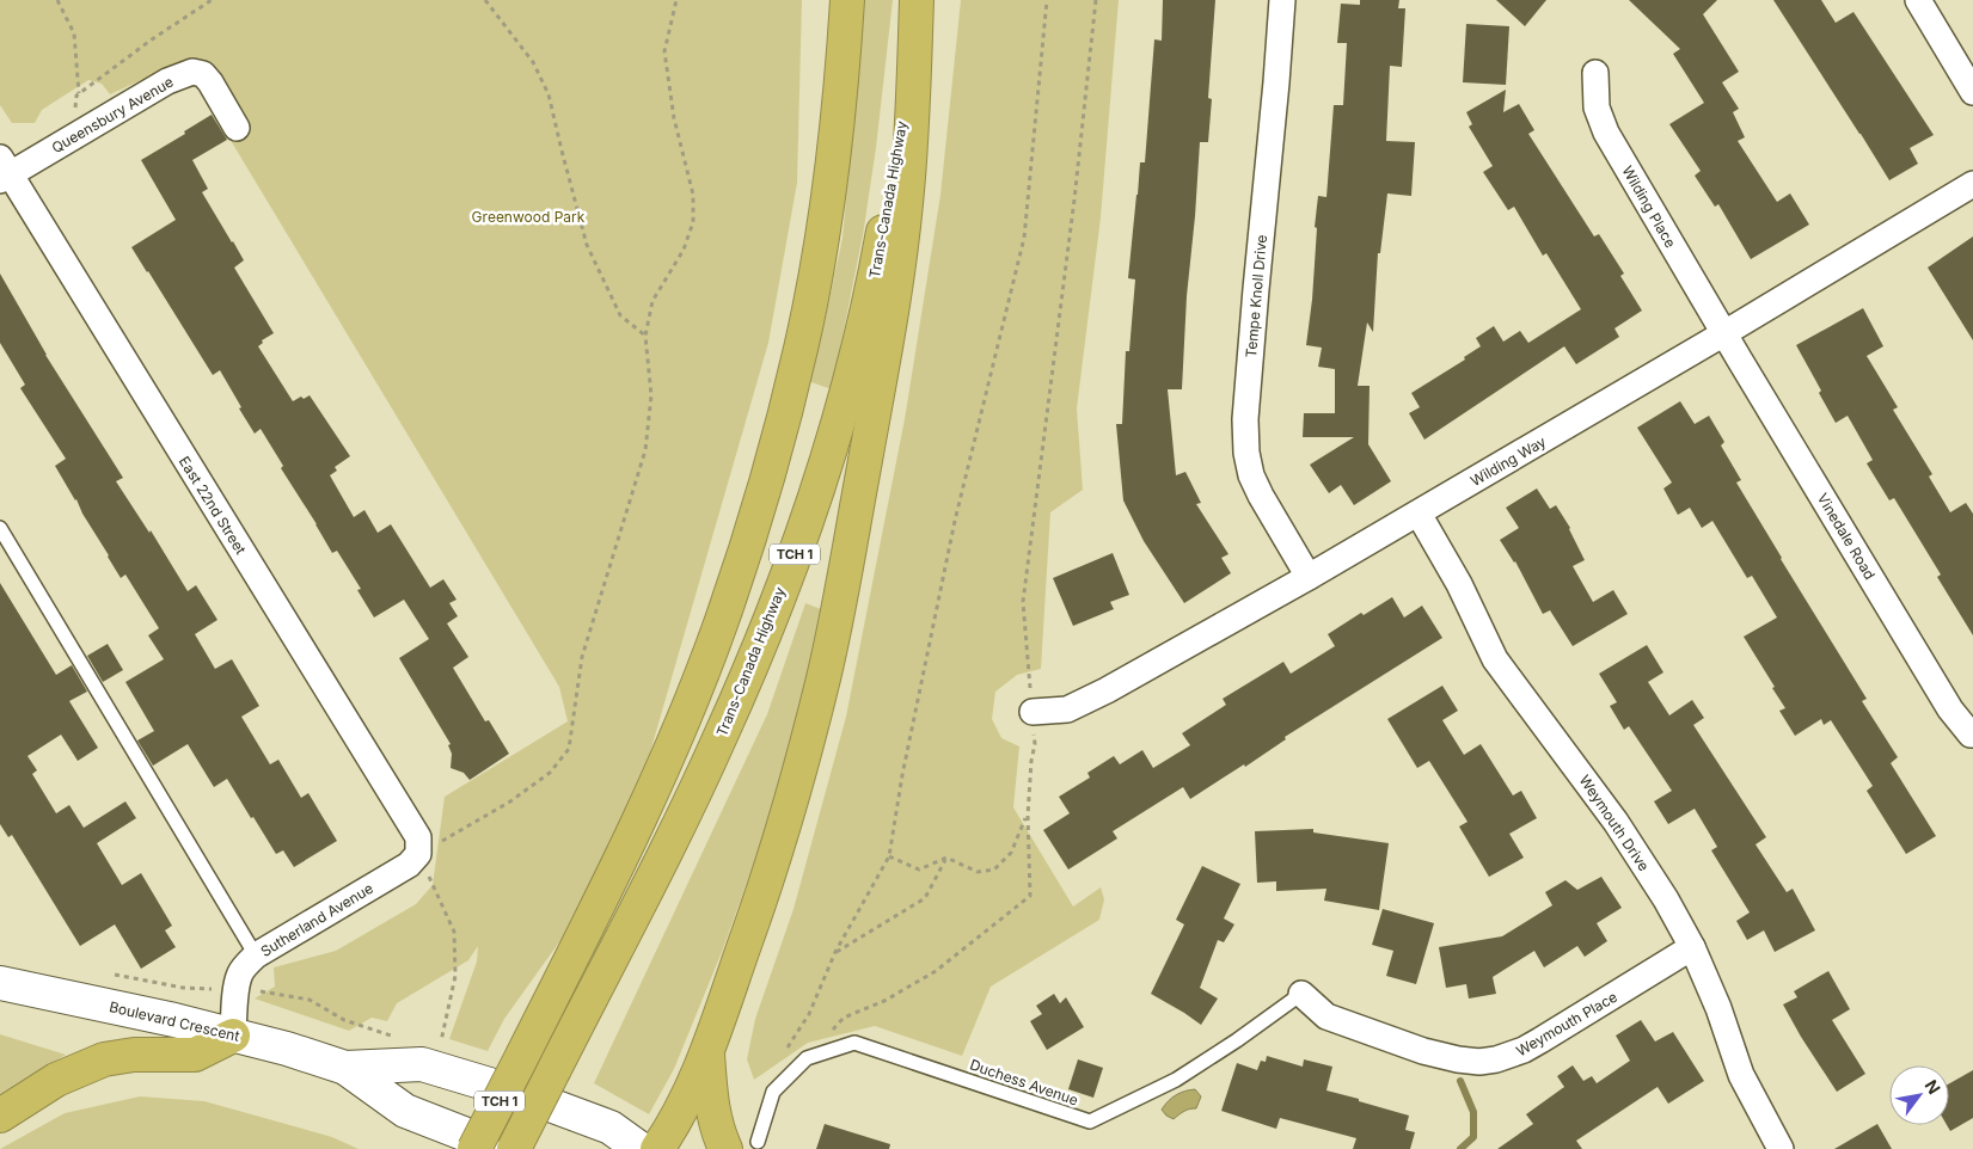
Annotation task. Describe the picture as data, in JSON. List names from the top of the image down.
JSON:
{
  "streets": {
    "highway": ["Trans-Canada Highway", "TCH 1"],
    "main road": ["Boulevard Crescent"],
    "street": [
      "Queensbury Avenue",
      "Wilding Place",
      "Tempe Knoll Drive",
      "Wilding Way",
      "East 22nd Street",
      "Vinedale Road",
      "Weymouth Drive",
      "Sutherland Avenue",
      "Weymouth Place"
    ],
    "lane": ["Duchess Avenue"]
  },
  "crossings": [
    ["Queensbury Avenue", "East 22nd Street"],
    ["Trans-Canada Highway", "TCH 1"],
    ["Trans-Canada Highway", "Boulevard Crescent"],
    ["Wilding Place", "Wilding Way"],
    ["Wilding Place", "Vinedale Road"],
    ["Tempe Knoll Drive", "Wilding Way"],
    ["Wilding Way", "Vinedale Road"],
    ["Wilding Way", "Weymouth Drive"],
    ["East 22nd Street", "Sutherland Avenue"],
    ["TCH 1", "Boulevard Crescent"],
    ["Weymouth Drive", "Weymouth Place"],
    ["Sutherland Avenue", "Boulevard Crescent"],
    ["Weymouth Place", "Duchess Avenue"]
  ],
  "parks": ["Greenwood Park"],
  "north": "top right"
}
